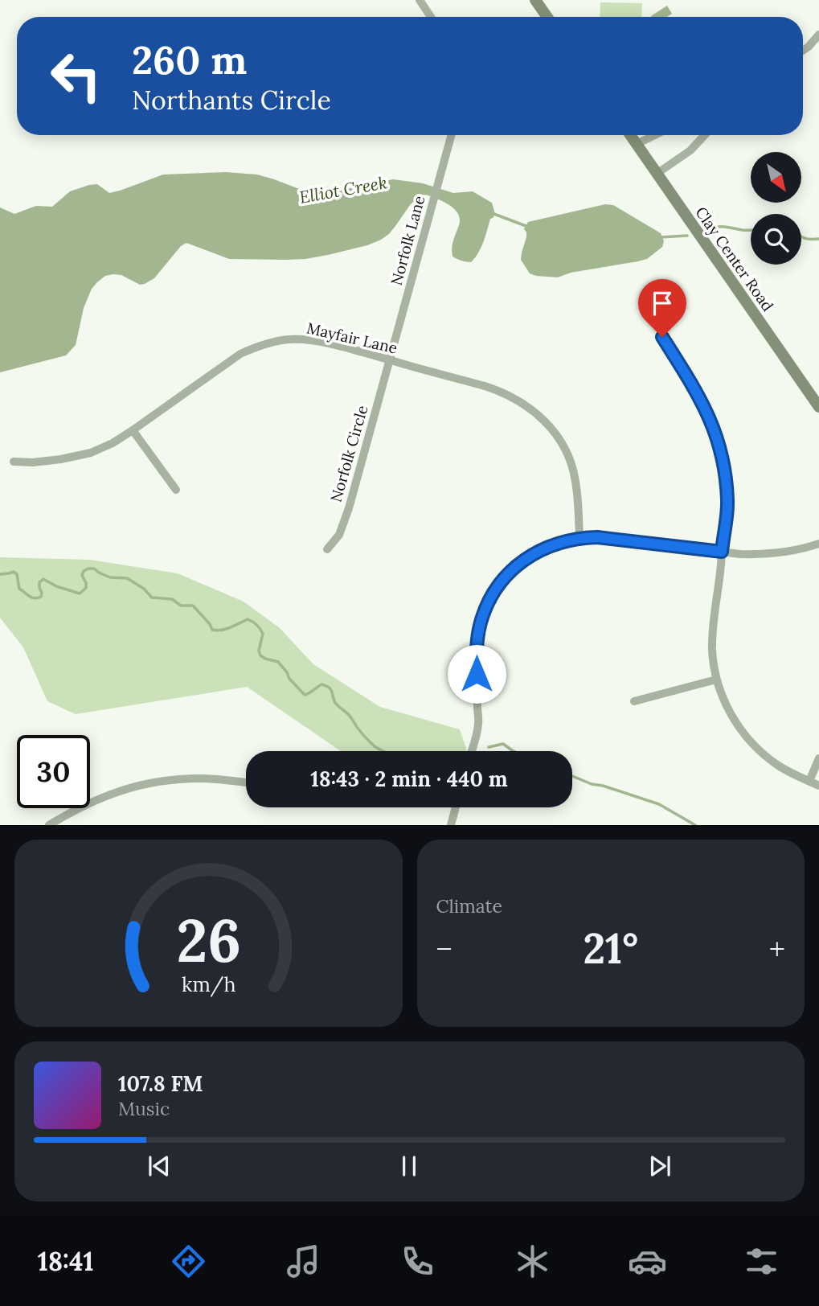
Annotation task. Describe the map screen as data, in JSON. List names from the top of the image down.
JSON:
{
  "streets": {
    "street": [
      "Norfolk Lane",
      "Clay Center Road",
      "Mayfair Lane",
      "Norfolk Circle"
    ]
  },
  "crossings": [
    ["Norfolk Lane", "Mayfair Lane"],
    ["Norfolk Lane", "Norfolk Circle"],
    ["Mayfair Lane", "Norfolk Circle"]
  ],
  "water": ["Elliot Creek"],
  "north": "bottom right",
  "page": {
    "turn": ["260 m", "Northants Circle"],
    "limit": "30",
    "trip": "18:43 · 2 min · 440 m",
    "tile": "Climate",
    "heat": ["−", "21°", "+"],
    "song": ["107.8 FM", "Music"],
    "tabs": "18:41",
    "gauge": ["26", "km/h"]
  }
}
